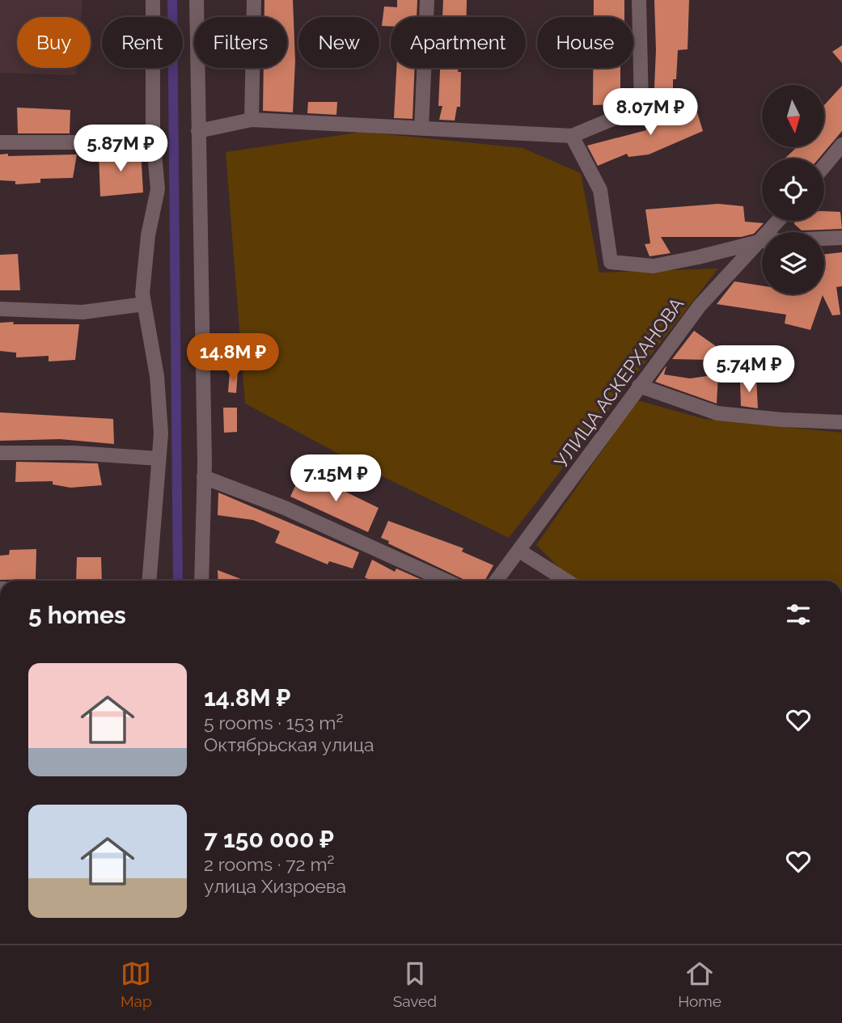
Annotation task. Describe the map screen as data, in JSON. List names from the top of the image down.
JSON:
{
  "streets": {
    "street": ["УЛИЦА АСКЕРХАНОВА"]
  },
  "north": "bottom",
  "page": {
    "chip": [
      "Buy",
      "Rent",
      "Filters",
      "New",
      "Apartment",
      "House"
    ],
    "price": [
      "8.07M ₽",
      "5.87M ₽",
      "14.8M ₽",
      "5.74M ₽",
      "7.15M ₽"
    ],
    "heading": "5 homes",
    "list": [
      {
        "name": "14.8M ₽",
        "note": "5 rooms · 153 m² · Октябрьская улица"
      },
      {
        "name": "7 150 000 ₽",
        "note": "2 rooms · 72 m² · улица Хизроева"
      }
    ],
    "tabs": ["Map", "Saved", "Home"]
  }
}
